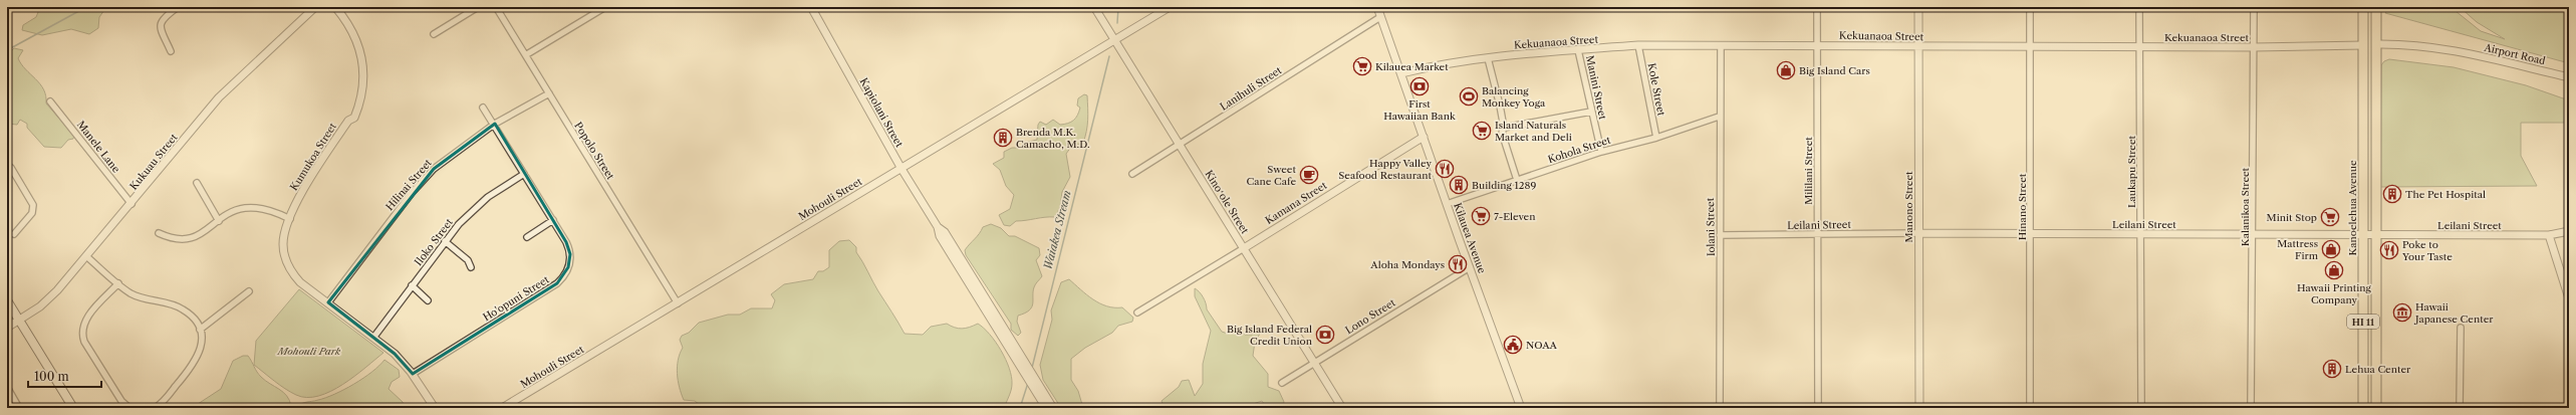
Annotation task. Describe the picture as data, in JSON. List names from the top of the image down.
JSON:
{
  "streets": {
    "highway": ["Kanoelehua Avenue", "HI 11"],
    "street": [
      "Kekuanaoa Street",
      "Airport Road",
      "Manini Street",
      "Lanihuli Street",
      "Kole Street",
      "Kapiolani Street",
      "Manele Lane",
      "Kohola Street",
      "Popolo Street",
      "Kumukoa Street",
      "Kukuau Street",
      "Mililani Street",
      "Laukapu Street",
      "Hilinai Street",
      "Mohouli Street",
      "Kinoʻole Street",
      "Kamana Street",
      "Manono Street",
      "Hinano Street",
      "Kalanikoa Street",
      "Leilani Street",
      "Iolani Street",
      "Kilauea Avenue",
      "Iloko Street",
      "Ho'opuni Street",
      "Lono Street"
    ]
  },
  "crossings": [
    ["Kekuanaoa Street", "Manini Street"],
    ["Kekuanaoa Street", "Kole Street"],
    ["Kekuanaoa Street", "Mililani Street"],
    ["Kekuanaoa Street", "Laukapu Street"],
    ["Kekuanaoa Street", "Manono Street"],
    ["Kekuanaoa Street", "Hinano Street"],
    ["Kekuanaoa Street", "Kalanikoa Street"],
    ["Kekuanaoa Street", "Kanoelehua Avenue"],
    ["Kekuanaoa Street", "Iolani Street"],
    ["Kekuanaoa Street", "Kilauea Avenue"],
    ["Airport Road", "HI 11"],
    ["Manini Street", "Kohola Street"],
    ["Lanihuli Street", "Kinoʻole Street"],
    ["Lanihuli Street", "Kilauea Avenue"],
    ["Kole Street", "Kohola Street"],
    ["Kapiolani Street", "Mohouli Street"],
    ["Manele Lane", "Kukuau Street"],
    ["Kohola Street", "Iolani Street"],
    ["Kohola Street", "Kilauea Avenue"],
    ["Popolo Street", "Hilinai Street"],
    ["Popolo Street", "Mohouli Street"],
    ["Kumukoa Street", "Hilinai Street"],
    ["Kumukoa Street", "Iloko Street"],
    ["Kumukoa Street", "Ho'opuni Street"],
    ["Mililani Street", "Leilani Street"],
    ["Laukapu Street", "Leilani Street"],
    ["Hilinai Street", "Ho'opuni Street"],
    ["Mohouli Street", "Kinoʻole Street"],
    ["Kinoʻole Street", "Kamana Street"],
    ["Kinoʻole Street", "Lono Street"],
    ["Kamana Street", "Kilauea Avenue"],
    ["Manono Street", "Leilani Street"],
    ["Hinano Street", "Leilani Street"],
    ["Kalanikoa Street", "Leilani Street"],
    ["Kanoelehua Avenue", "Leilani Street"],
    ["Leilani Street", "Iolani Street"],
    ["Leilani Street", "HI 11"],
    ["Kilauea Avenue", "Lono Street"],
    ["Iloko Street", "Ho'opuni Street"]
  ],
  "water": ["Waiakea Stream"],
  "parks": ["Mohouli Park"],
  "places": {
    "supermarket": [
      "Kilauea Market",
      "Island Naturals Market and Deli",
      "7-Eleven",
      "Minit Stop"
    ],
    "shop": ["Big Island Cars", "Mattress Firm", "Hawaii Printing Company"],
    "bank": ["First Hawaiian Bank", "Big Island Federal Credit Union"],
    "sports": ["Balancing Monkey Yoga"],
    "building": [
      "Brenda M.K. Camacho, M.D.",
      "Building 1289",
      "The Pet Hospital",
      "Lehua Center"
    ],
    "restaurant": ["Happy Valley Seafood Restaurant", "Poke to Your Taste", "Aloha Mondays"],
    "cafe": ["Sweet Cane Cafe"],
    "museum": ["Hawaii Japanese Center"],
    "public building": ["NOAA"]
  },
  "scale_bar": "100 m"
}
